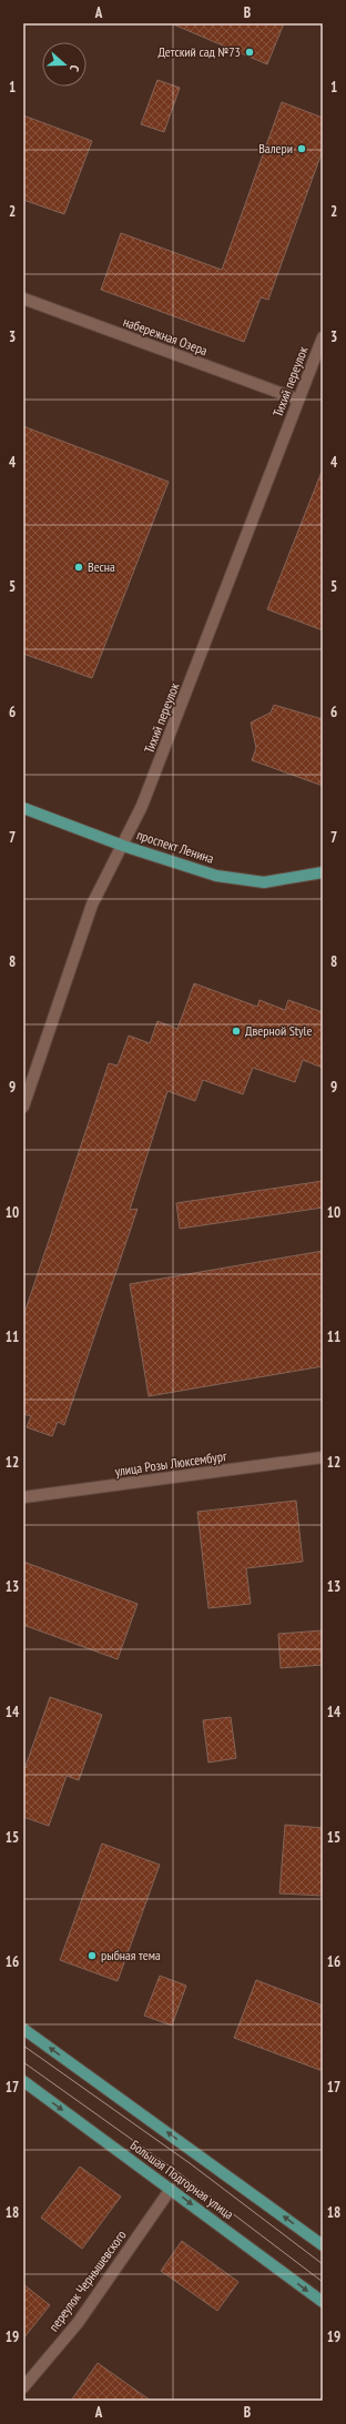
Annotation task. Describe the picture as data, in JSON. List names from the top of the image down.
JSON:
{
  "streets": {
    "main road": ["проспект Ленина", "Большая Подгорная улица"],
    "street": [
      "набережная Озера",
      "Тихий переулок",
      "улица Розы Люксембург",
      "переулок Чернышевского"
    ]
  },
  "crossings": [
    ["набережная Озера", "Тихий переулок"],
    ["Тихий переулок", "проспект Ленина"],
    ["Большая Подгорная улица", "переулок Чернышевского"]
  ],
  "places": [
    "Детский сад №73",
    "Валери",
    "Весна",
    "Дверной Style",
    "рыбная тема"
  ],
  "north": "right",
  "grid": {
    "columns": ["A", "B"],
    "rows": [
      "1",
      "2",
      "3",
      "4",
      "5",
      "6",
      "7",
      "8",
      "9",
      "10",
      "11",
      "12",
      "13",
      "14",
      "15",
      "16",
      "17",
      "18",
      "19"
    ]
  }
}
